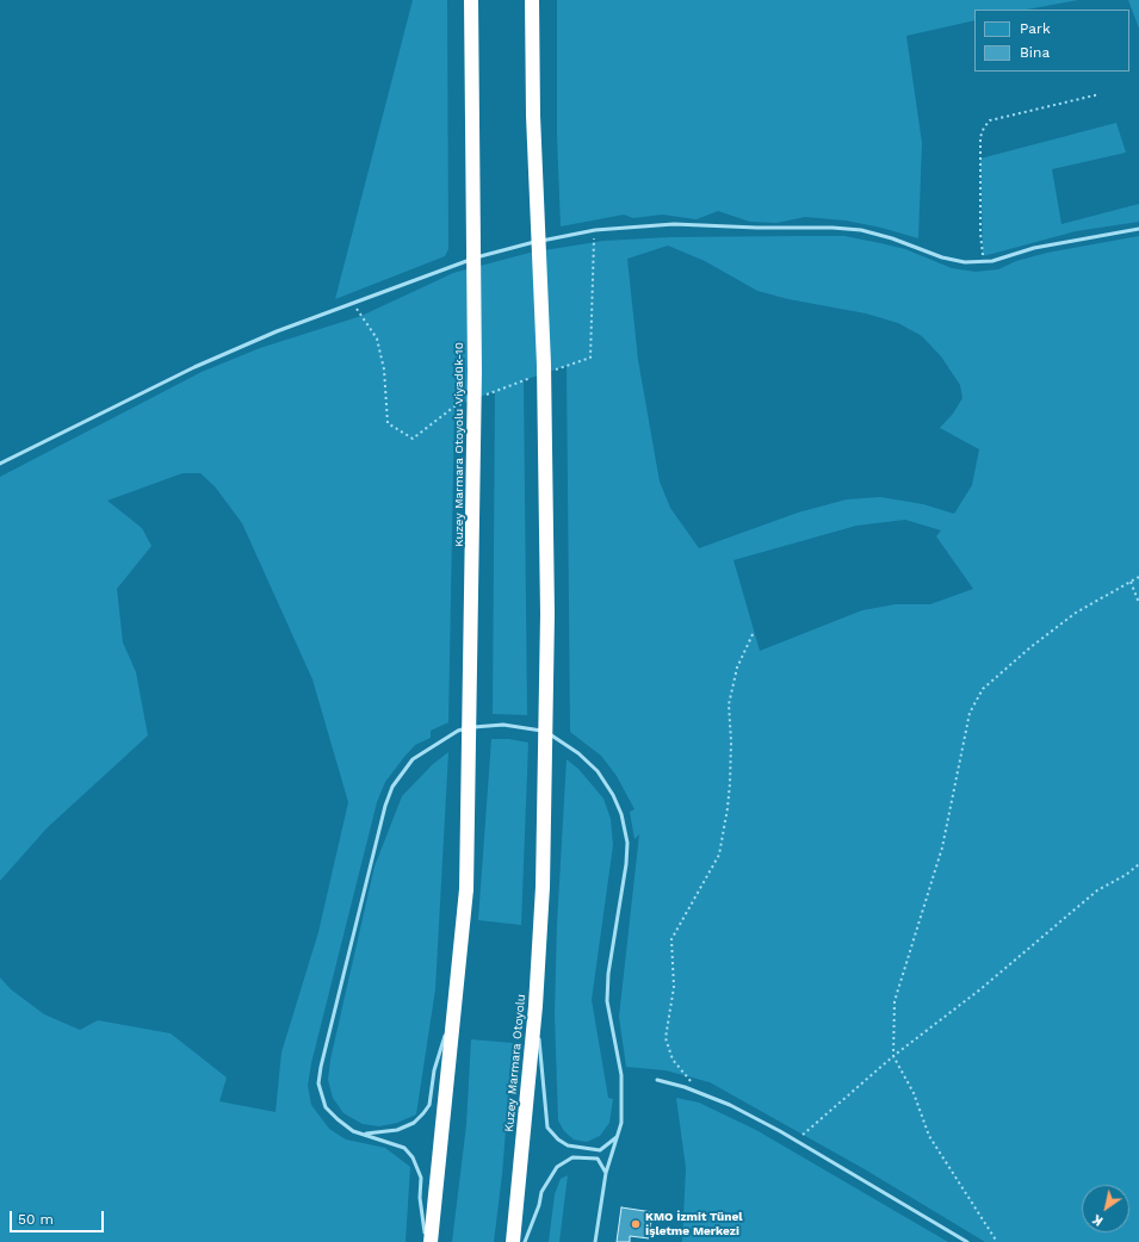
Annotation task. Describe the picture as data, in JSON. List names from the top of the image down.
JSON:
{
  "streets": {
    "highway": ["Kuzey Marmara Otoyolu Viyadük-10", "Kuzey Marmara Otoyolu"]
  },
  "places": ["KMO İzmit Tünel İşletme Merkezi"],
  "legend": ["Park", "Bina"],
  "scale_bar": "50 m",
  "north": "bottom left"
}
